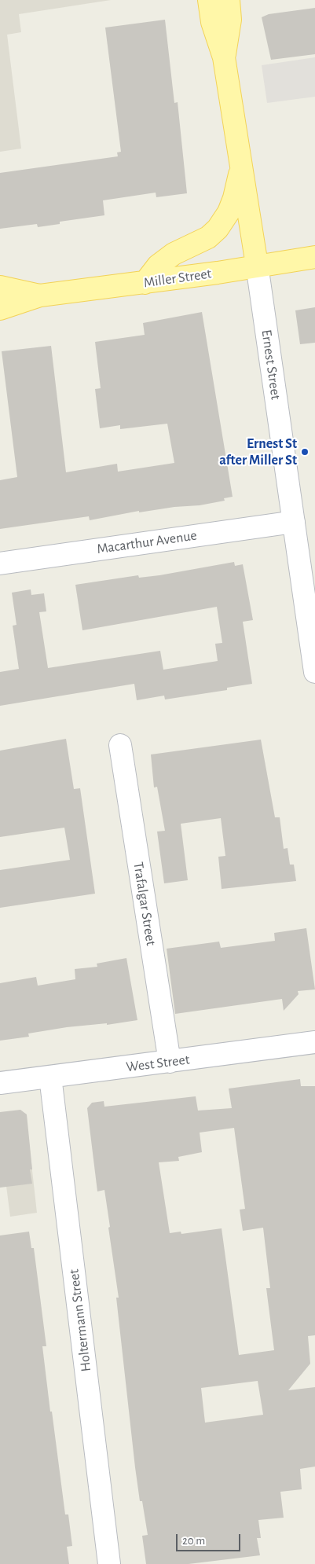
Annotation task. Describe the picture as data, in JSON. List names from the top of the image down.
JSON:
{
  "streets": {
    "main road": ["Miller Street", "Ernest Street"],
    "street": [
      "Macarthur Avenue",
      "Trafalgar Street",
      "West Street",
      "Holtermann Street"
    ]
  },
  "crossings": [
    ["Miller Street", "Ernest Street"],
    ["Ernest Street", "Macarthur Avenue"],
    ["Trafalgar Street", "West Street"],
    ["West Street", "Holtermann Street"]
  ],
  "places": ["Ernest St after Miller St"],
  "scale_bar": "20 m"
}
